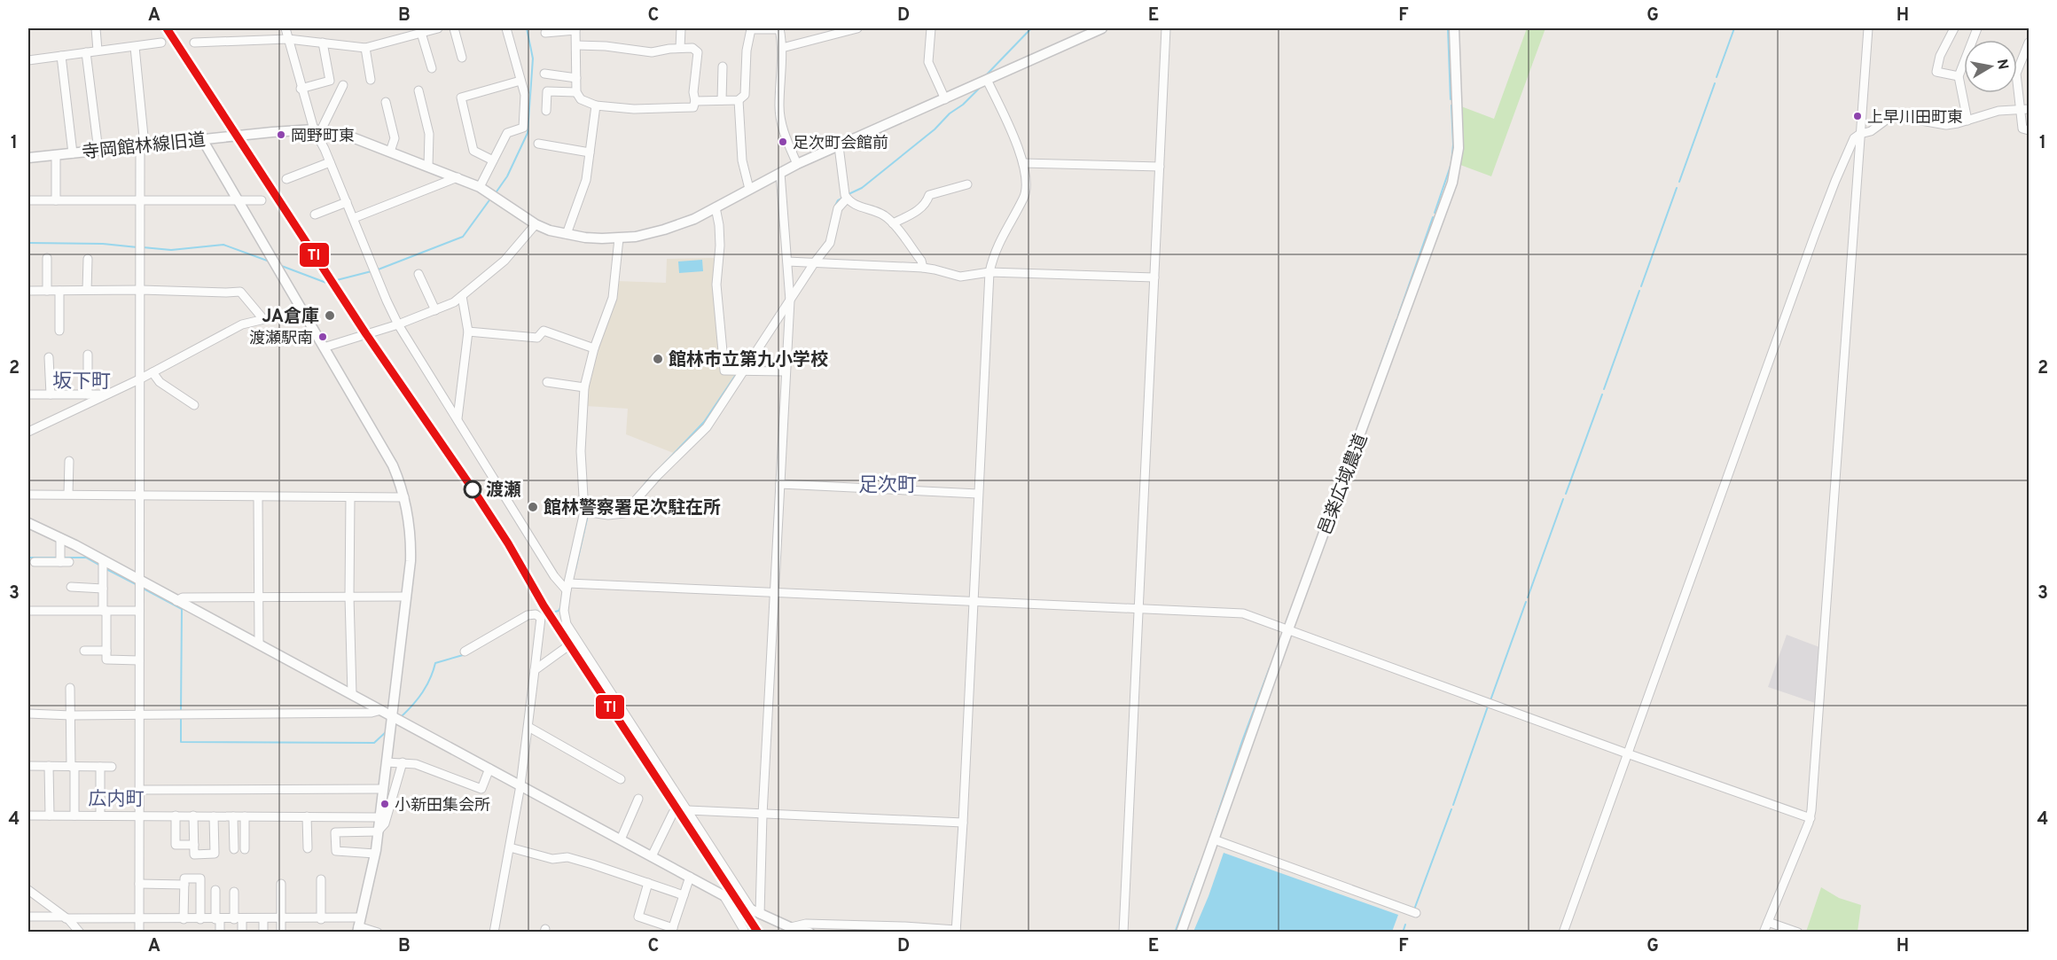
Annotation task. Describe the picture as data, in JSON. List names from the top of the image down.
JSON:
{
  "streets": {
    "street": ["寺岡館林線旧道", "邑楽広域農道"]
  },
  "districts": ["坂下町", "足次町", "広内町"],
  "places": [
    "上早川田町東",
    "岡野町東",
    "足次町会館前",
    "JA倉庫",
    "渡瀬駅南",
    "館林市立第九小学校",
    "渡瀬",
    "館林警察署足次駐在所",
    "小新田集会所"
  ],
  "lines": ["transit line TI"],
  "north": "right",
  "grid": {
    "columns": [
      "A",
      "B",
      "C",
      "D",
      "E",
      "F",
      "G",
      "H"
    ],
    "rows": [
      "1",
      "2",
      "3",
      "4"
    ]
  }
}
